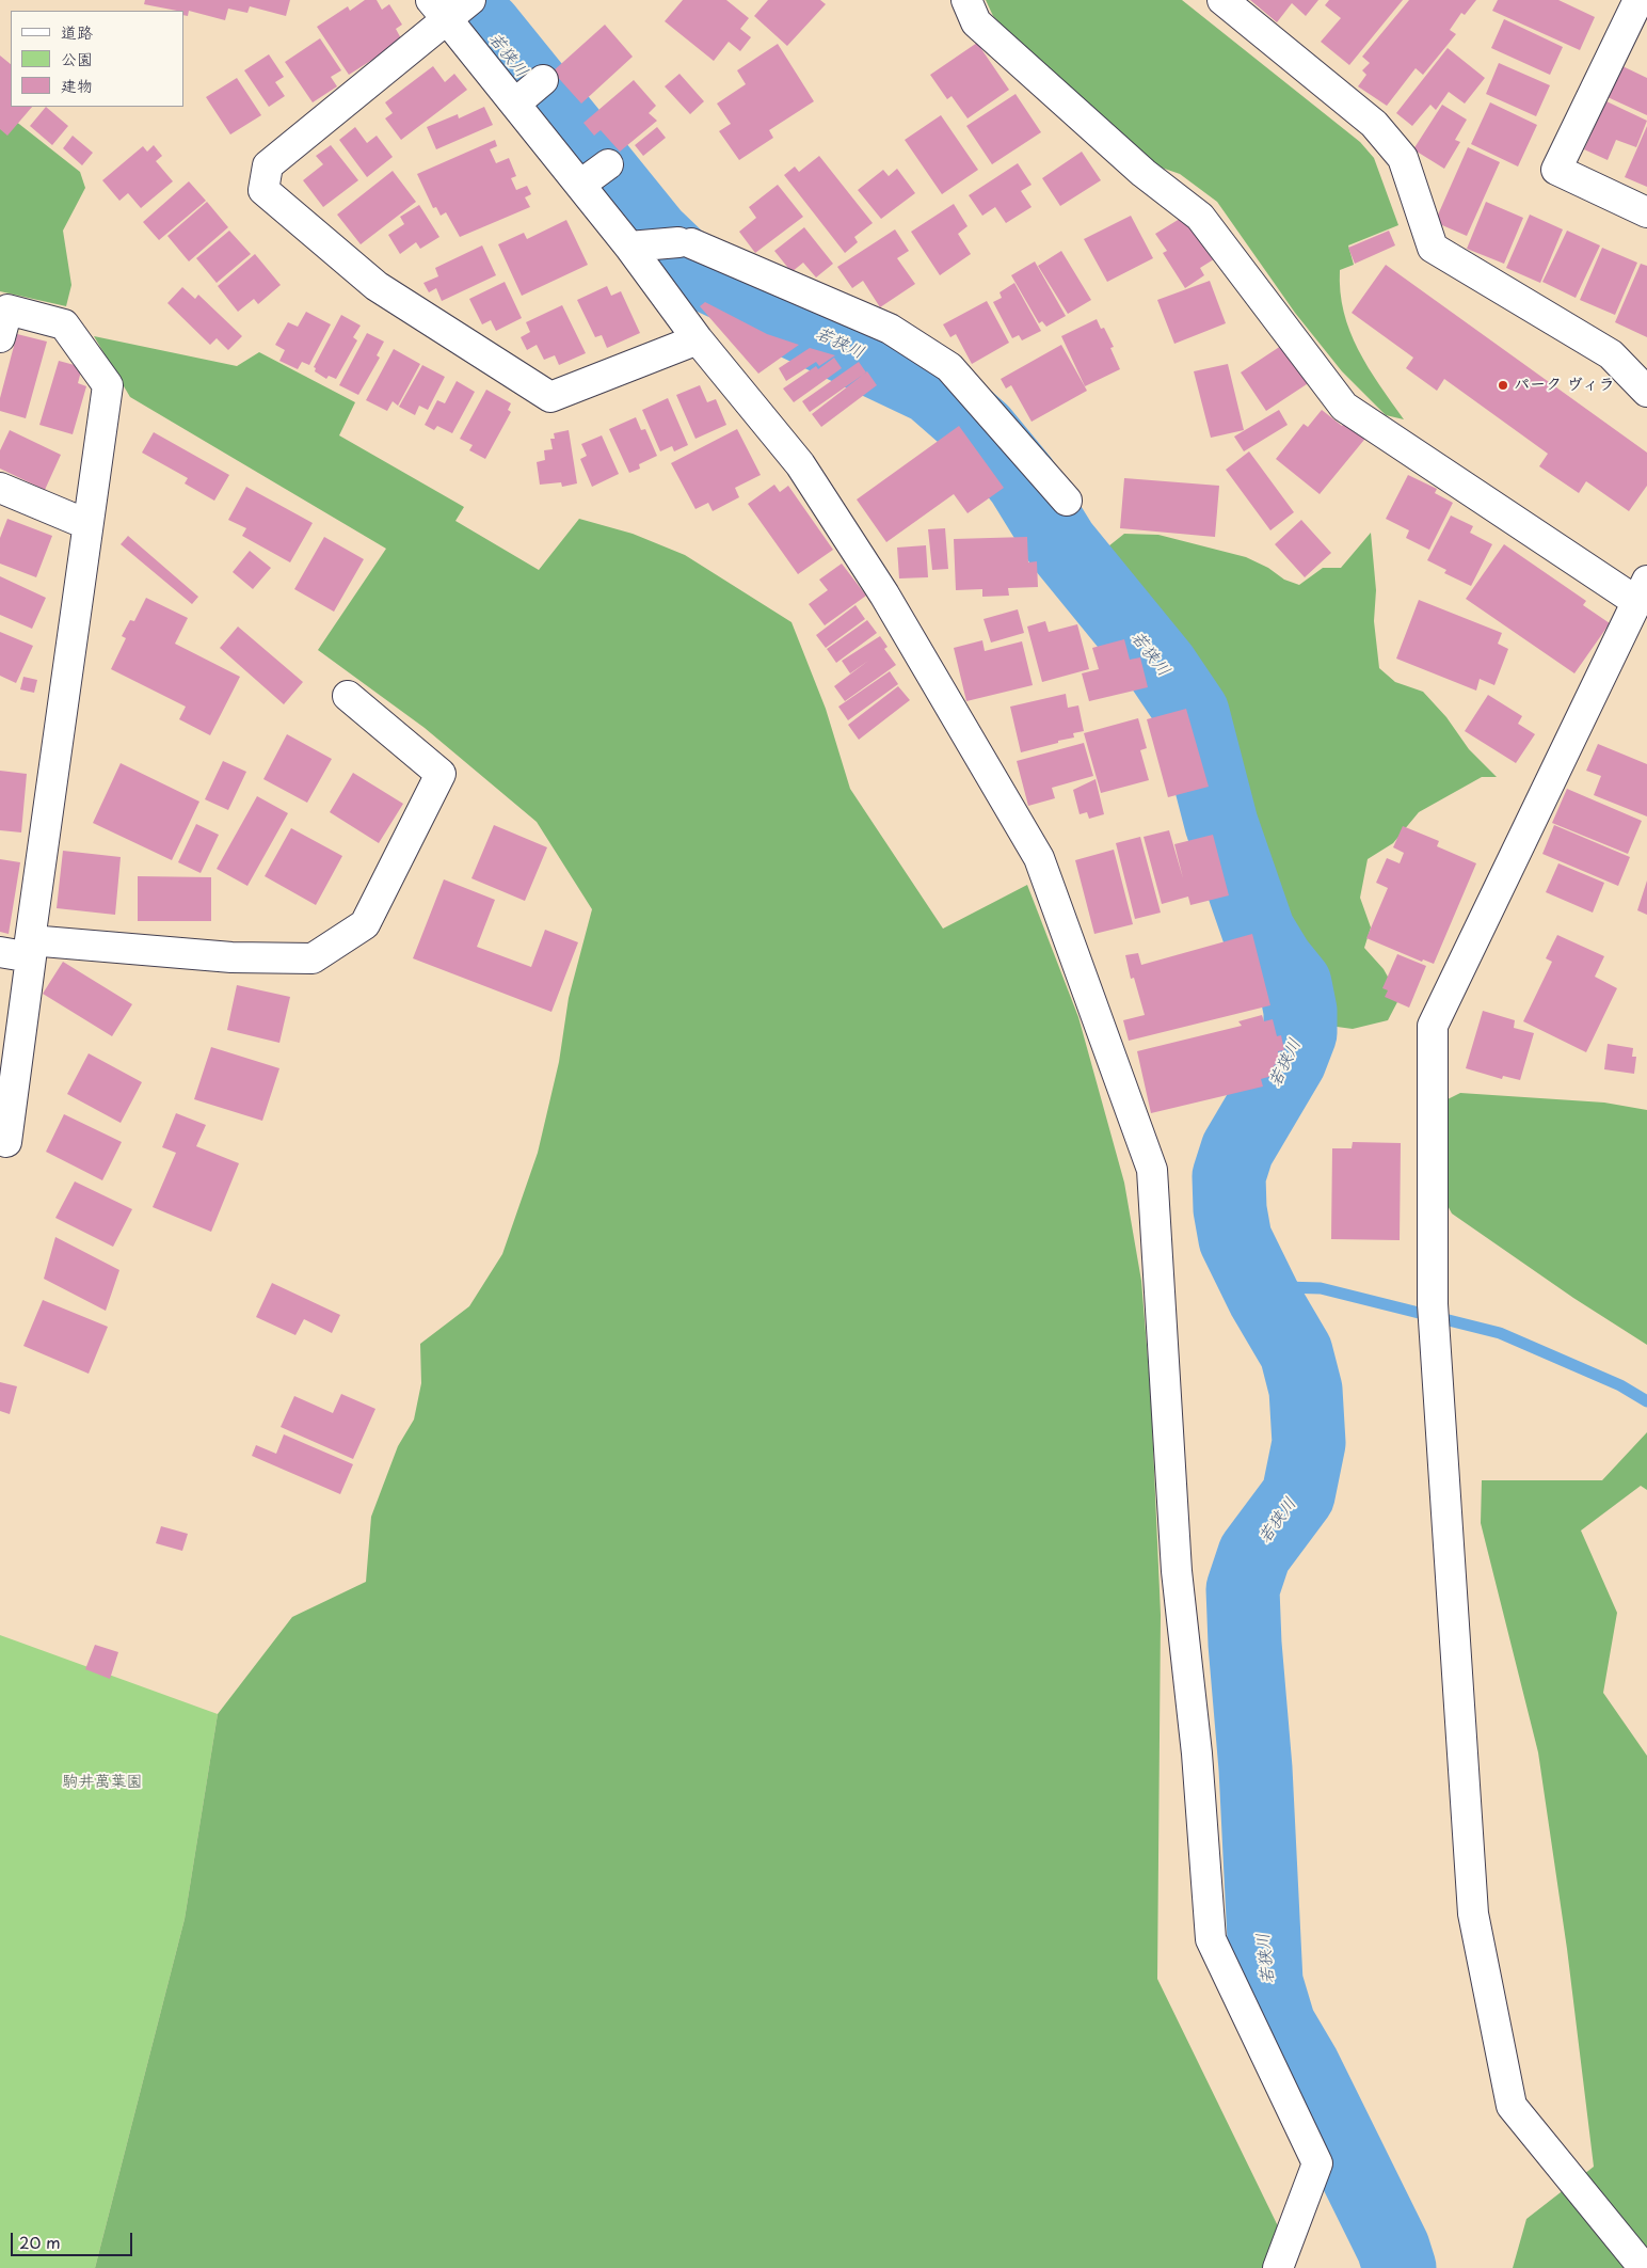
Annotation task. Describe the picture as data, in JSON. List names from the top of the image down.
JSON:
{
  "water": ["若狭川"],
  "parks": ["駒井萬葉園"],
  "places": ["パーク ヴィラ"],
  "legend": ["道路", "公園", "建物"],
  "scale_bar": "20 m"
}
